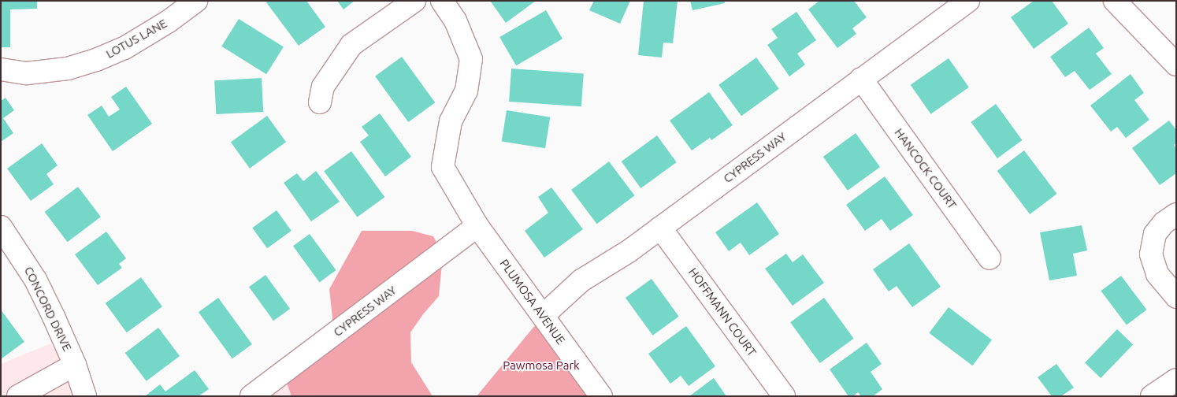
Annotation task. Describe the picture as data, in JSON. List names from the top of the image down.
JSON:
{
  "streets": {
    "street": [
      "LOTUS LANE",
      "CYPRESS WAY",
      "HANCOCK COURT",
      "PLUMOSA AVENUE",
      "CONCORD DRIVE",
      "HOFFMANN COURT"
    ]
  },
  "crossings": [
    ["CYPRESS WAY", "HANCOCK COURT"],
    ["CYPRESS WAY", "PLUMOSA AVENUE"],
    ["CYPRESS WAY", "HOFFMANN COURT"]
  ],
  "parks": ["Pawmosa Park"]
}
